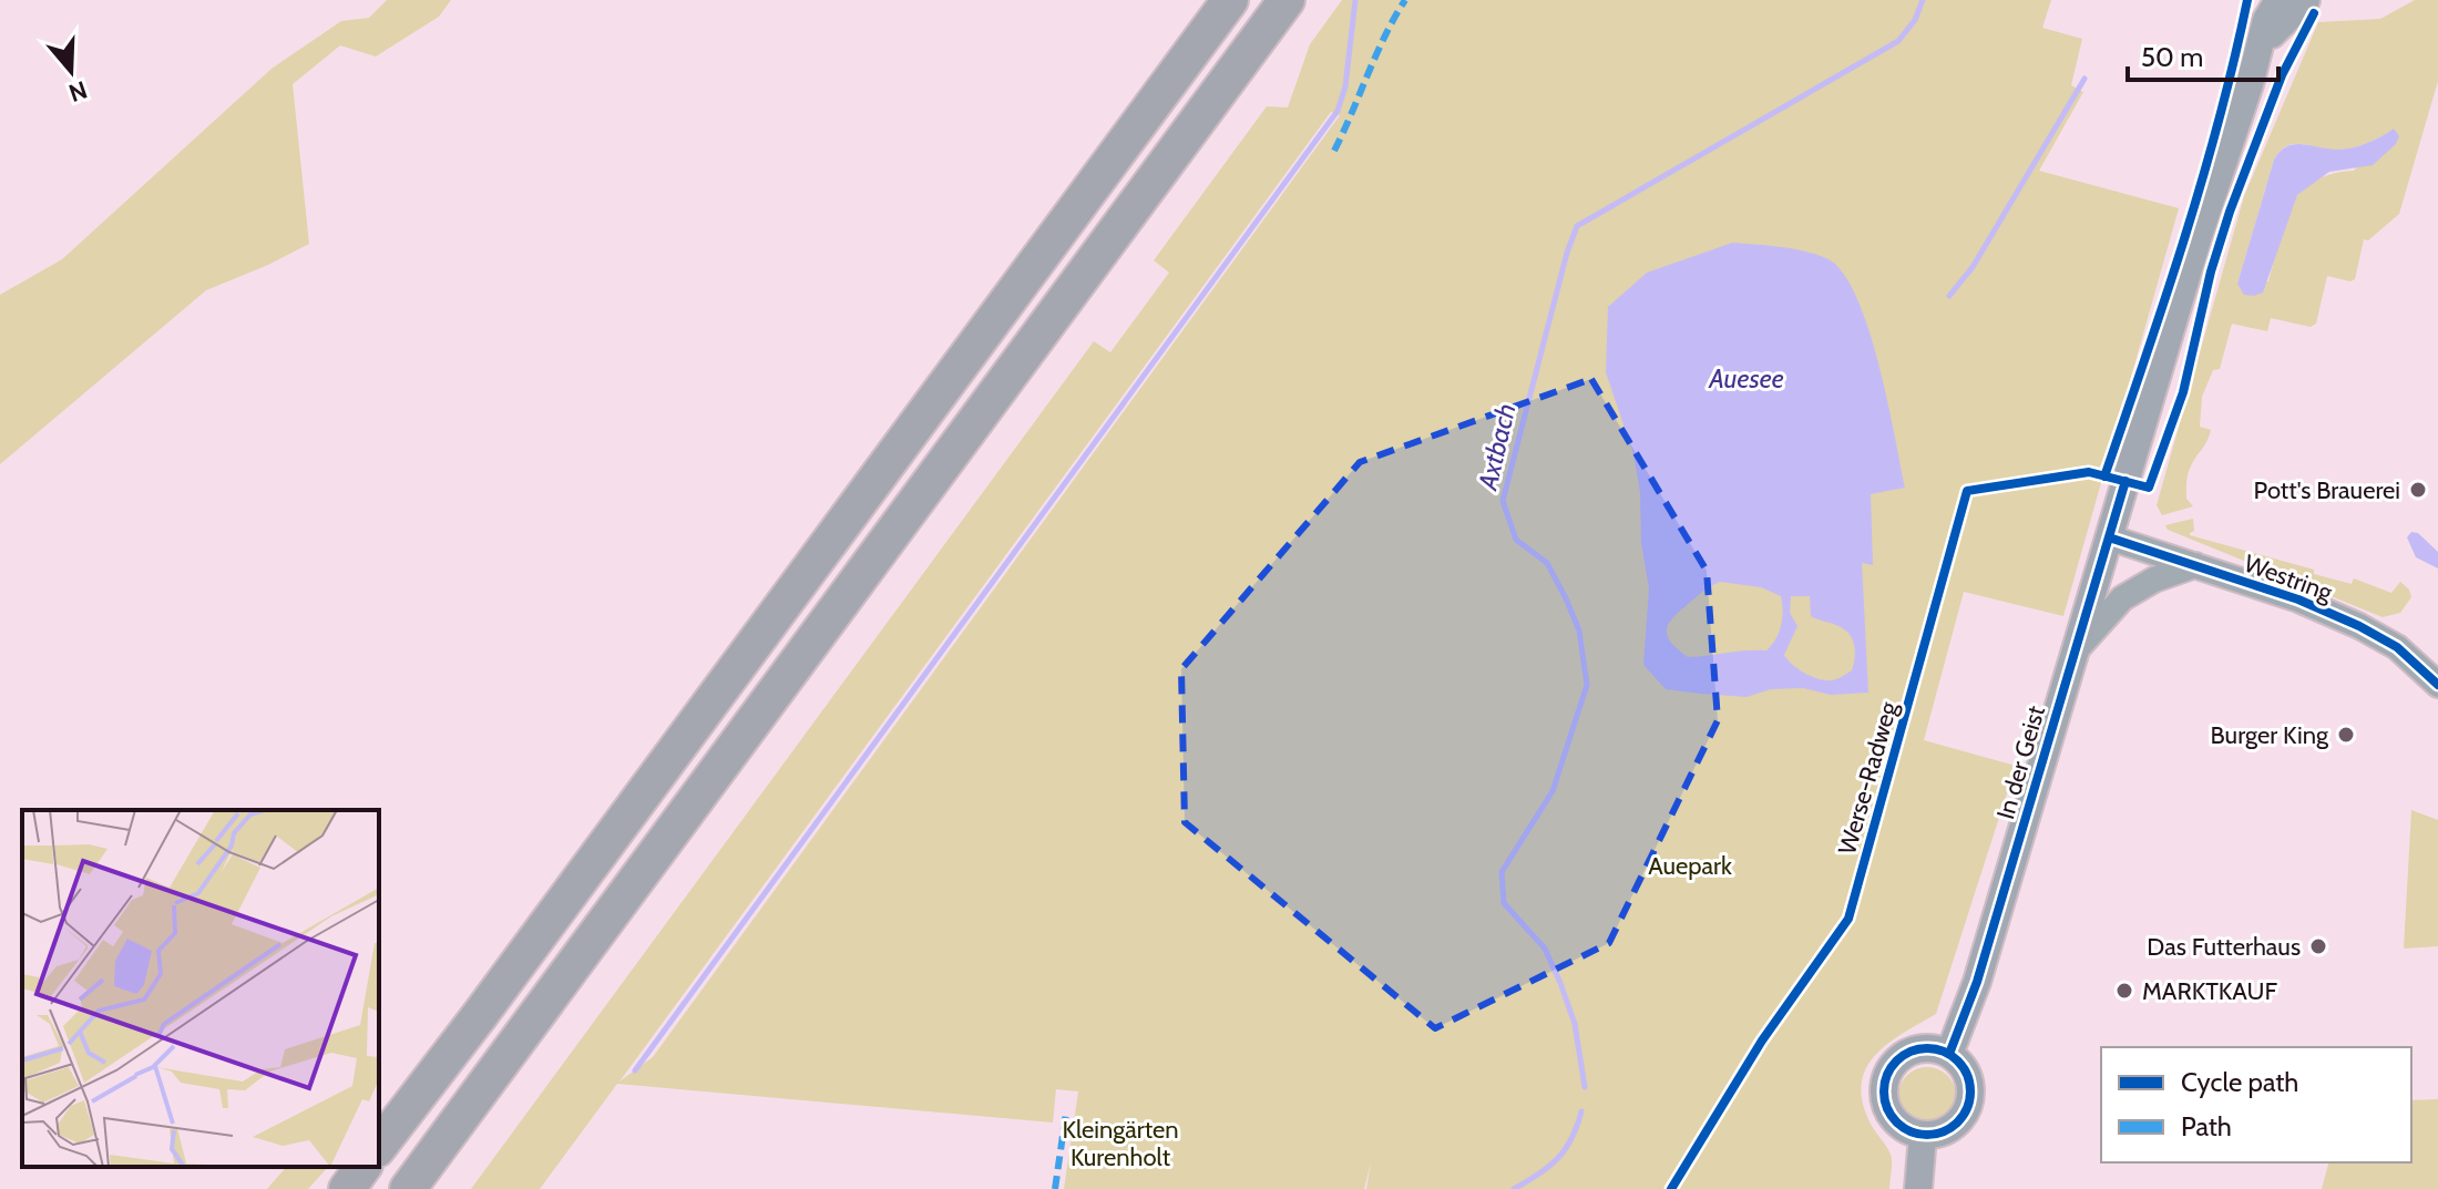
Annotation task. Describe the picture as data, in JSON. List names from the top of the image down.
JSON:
{
  "streets": {
    "main road": ["In der Geist"],
    "street": ["Westring"],
    "cycle path": ["Werse-Radweg"]
  },
  "crossings": [
    ["Westring", "In der Geist"]
  ],
  "water": ["Auesee", "Axtbach"],
  "parks": ["Auepark", "Kleingärten Kurenholt"],
  "places": [
    "Pott's Brauerei",
    "Burger King",
    "Das Futterhaus",
    "MARKTKAUF"
  ],
  "legend": ["Cycle path", "Path"],
  "scale_bar": "50 m",
  "north": "bottom"
}
